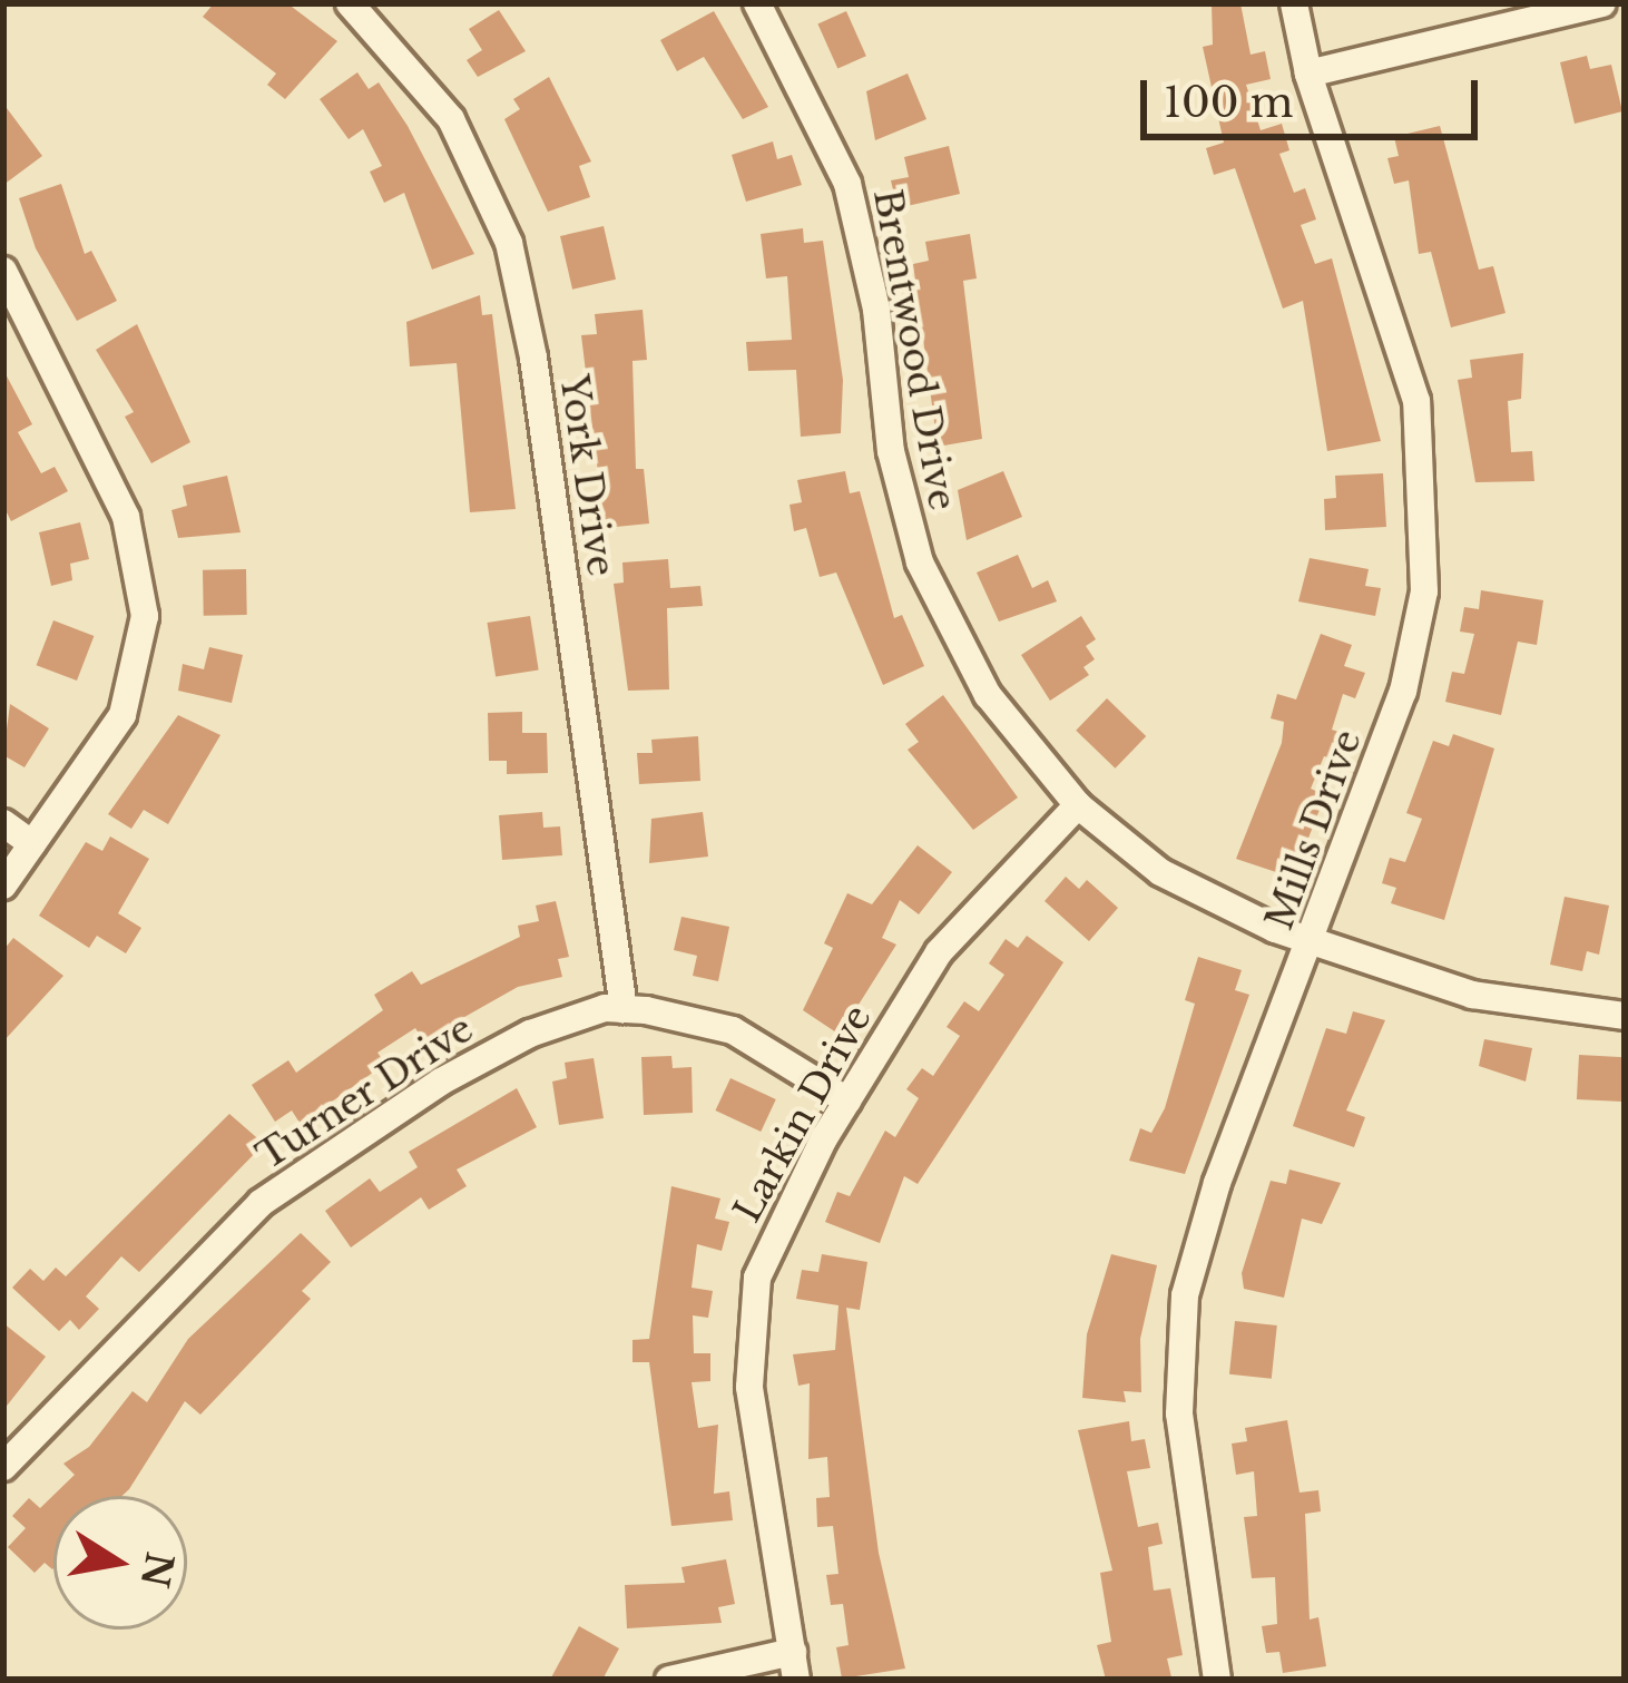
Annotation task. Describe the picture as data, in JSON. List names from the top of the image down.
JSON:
{
  "streets": {
    "street": [
      "Brentwood Drive",
      "York Drive",
      "Mills Drive",
      "Turner Drive",
      "Larkin Drive"
    ]
  },
  "crossings": [
    ["Brentwood Drive", "Mills Drive"],
    ["Brentwood Drive", "Larkin Drive"],
    ["York Drive", "Turner Drive"],
    ["Turner Drive", "Larkin Drive"]
  ],
  "scale_bar": "100 m",
  "north": "right"
}
